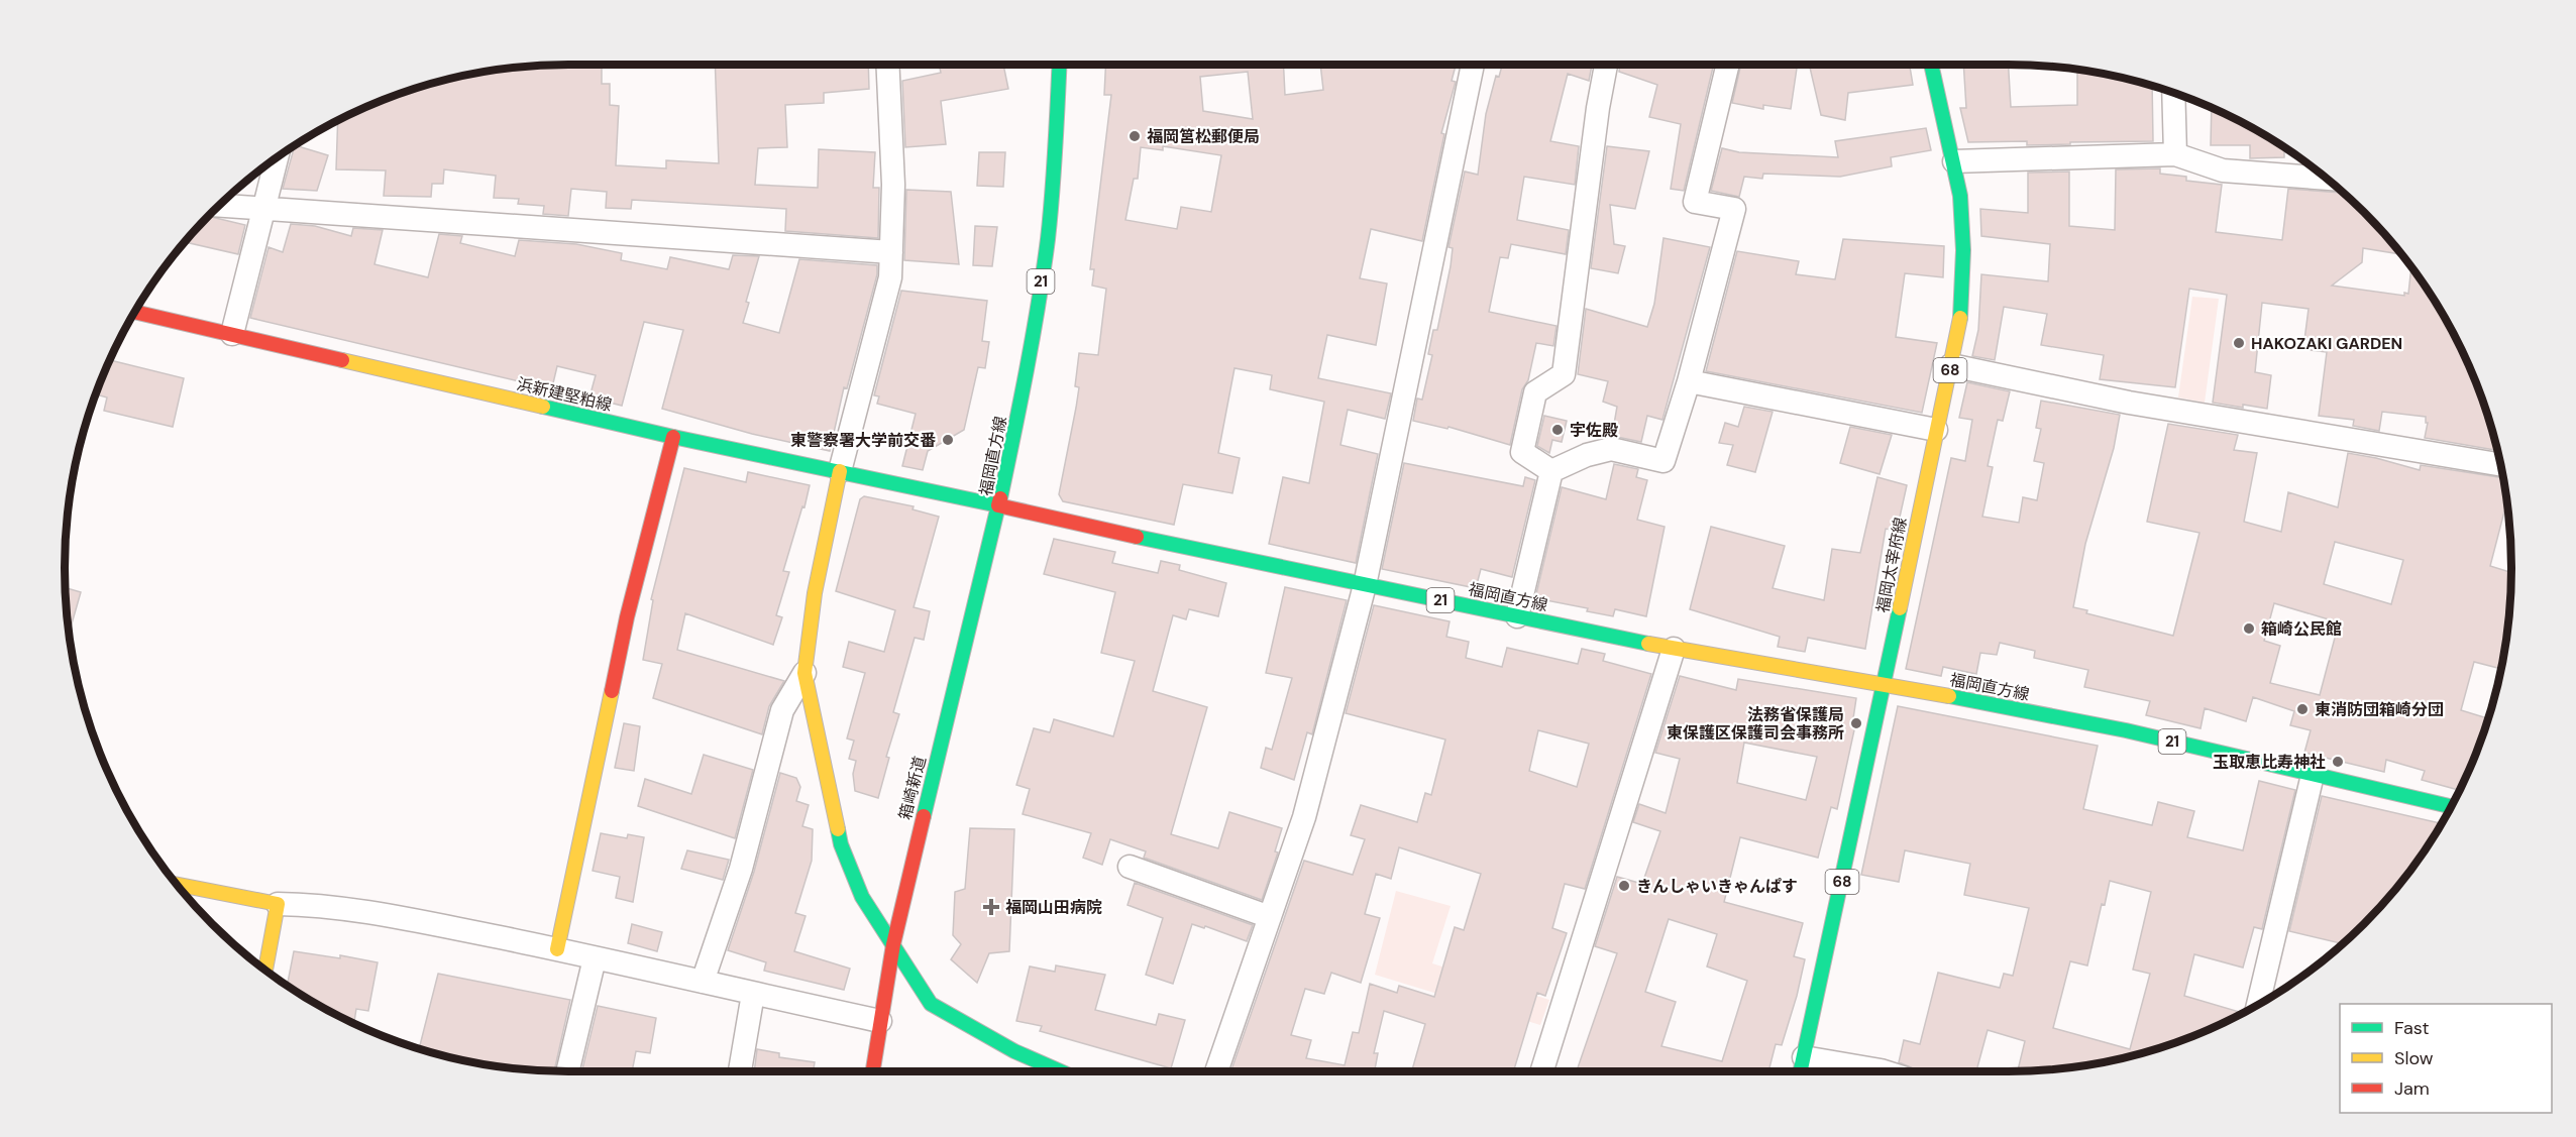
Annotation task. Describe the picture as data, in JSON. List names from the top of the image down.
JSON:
{
  "streets": {
    "main road": [
      "21",
      "68",
      "浜新建堅粕線",
      "福岡直方線",
      "福岡太宰府線",
      "箱崎新道"
    ]
  },
  "crossings": [
    ["浜新建堅粕線", "福岡直方線"],
    ["浜新建堅粕線", "箱崎新道"],
    ["福岡直方線", "福岡太宰府線"],
    ["福岡直方線", "箱崎新道"]
  ],
  "places": {
    "other": [
      "福岡筥松郵便局",
      "HAKOZAKI GARDEN",
      "宇佐殿",
      "東警察署大学前交番",
      "箱崎公民館",
      "東消防団箱崎分団",
      "法務省保護局 東保護区保護司会事務所",
      "玉取恵比寿神社",
      "きんしゃいきゃんぱす"
    ],
    "health": ["福岡山田病院"]
  },
  "legend": ["Fast", "Slow", "Jam"]
}
